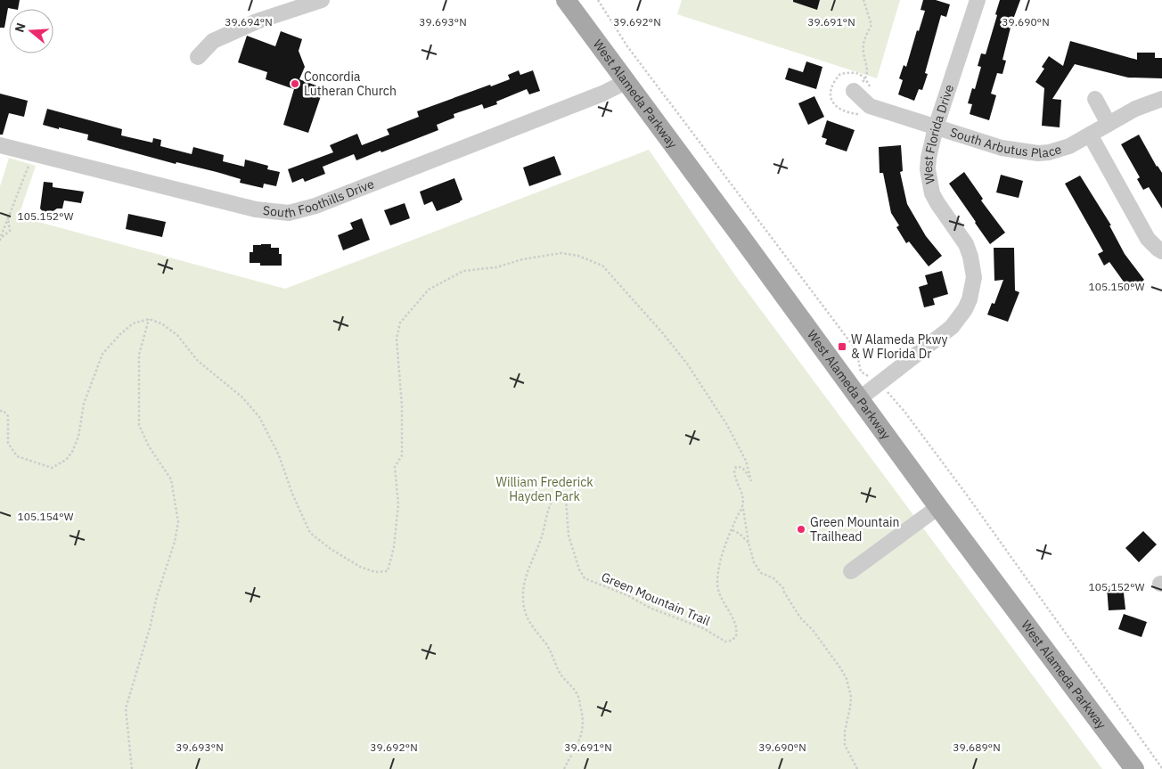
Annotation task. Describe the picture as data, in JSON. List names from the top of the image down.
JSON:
{
  "streets": {
    "main road": ["West Alameda Parkway"],
    "street": ["West Florida Drive", "South Arbutus Place", "South Foothills Drive"],
    "path": ["Green Mountain Trail"]
  },
  "crossings": [
    ["West Alameda Parkway", "West Florida Drive"],
    ["West Alameda Parkway", "South Foothills Drive"],
    ["West Florida Drive", "South Arbutus Place"]
  ],
  "parks": ["William Frederick Hayden Park"],
  "places": {
    "other": ["Concordia Lutheran Church", "Green Mountain Trailhead"],
    "transit": ["W Alameda Pkwy & W Florida Dr"]
  },
  "north": "left",
  "coordinates": [
    "39.694°N",
    "39.693°N",
    "39.692°N",
    "39.691°N",
    "39.690°N",
    "105.152°W",
    "105.150°W",
    "105.154°W",
    "39.689°N"
  ]
}
